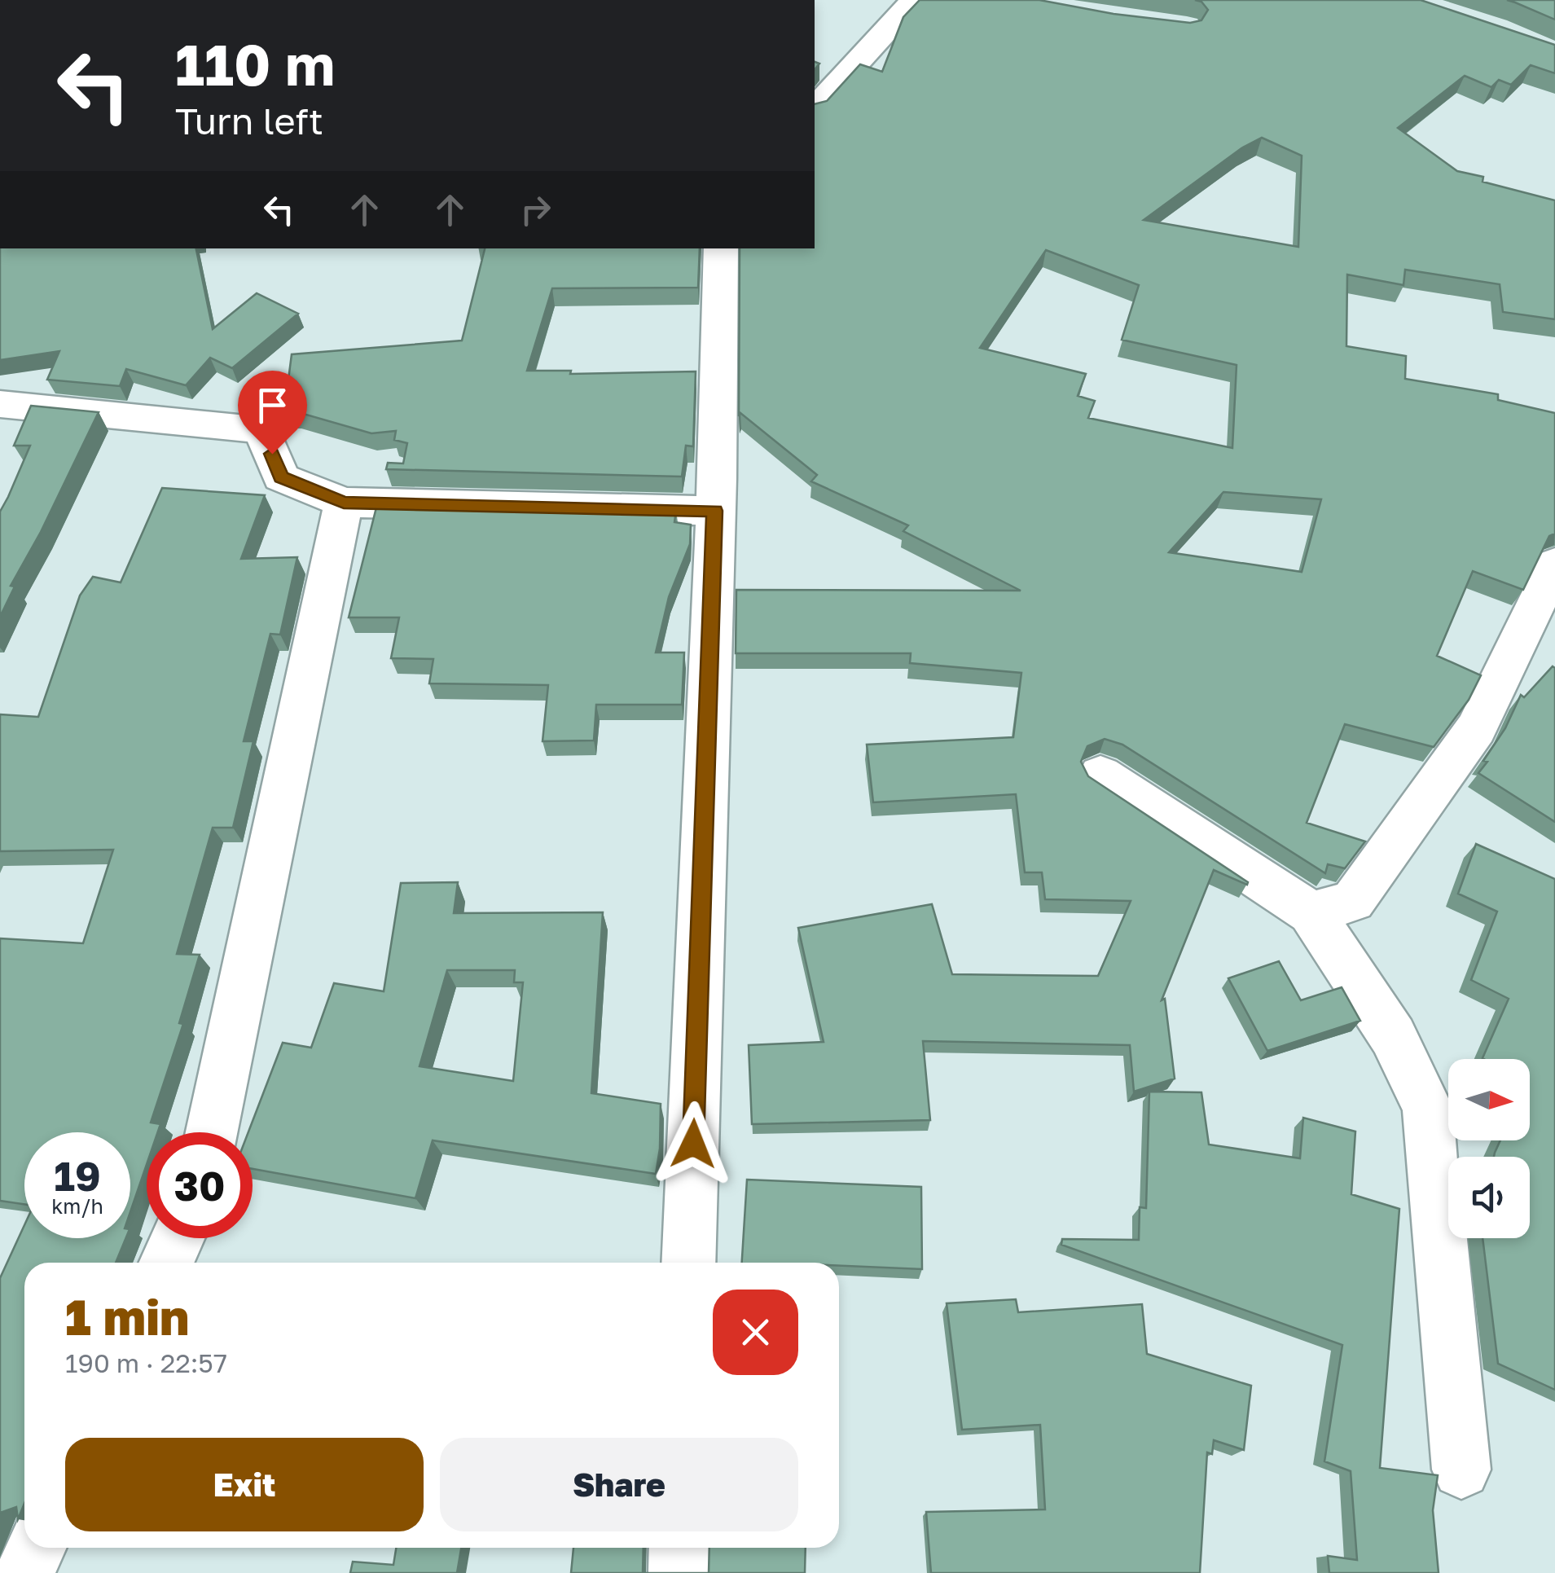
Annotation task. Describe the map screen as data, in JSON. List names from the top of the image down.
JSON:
{
  "north": "right",
  "page": {
    "turn": ["110 m", "Turn left"],
    "speed": "19 km/h",
    "limit": "30",
    "heading": ["1 min", "190 m · 22:57"],
    "buttons": ["Exit", "Share"]
  }
}
